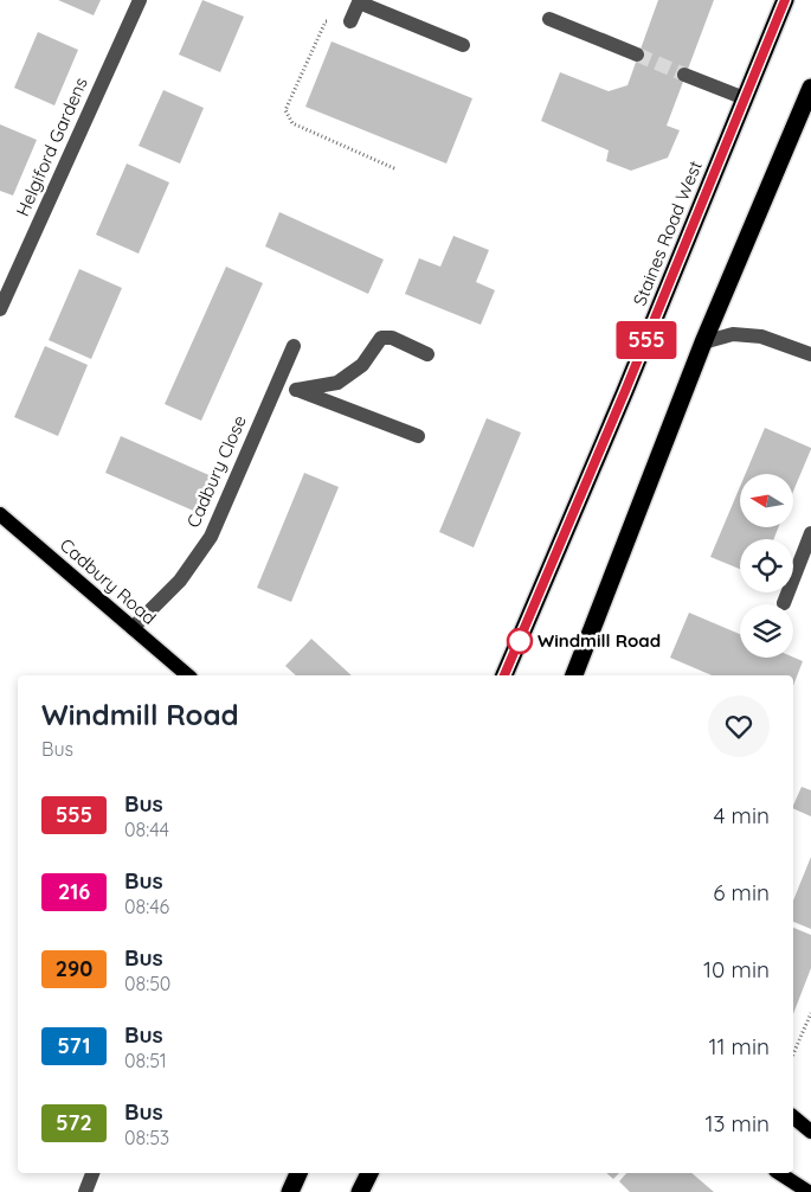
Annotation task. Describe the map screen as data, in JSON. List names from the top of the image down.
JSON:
{
  "streets": {
    "highway": ["Staines Road West"],
    "main road": ["Cadbury Road"],
    "street": ["Helgiford Gardens", "Cadbury Close"]
  },
  "crossings": [
    ["Cadbury Close", "Cadbury Road"]
  ],
  "places": ["Windmill Road"],
  "lines": ["bus line 555"],
  "north": "left",
  "page": {
    "on_map": "555",
    "heading": ["Windmill Road", "Bus"],
    "list": [
      {
        "mark": "555",
        "name": "Bus",
        "note": "08:44",
        "value": "4 min"
      },
      {
        "mark": "216",
        "name": "Bus",
        "note": "08:46",
        "value": "6 min"
      },
      {
        "mark": "290",
        "name": "Bus",
        "note": "08:50",
        "value": "10 min"
      },
      {
        "mark": "571",
        "name": "Bus",
        "note": "08:51",
        "value": "11 min"
      },
      {
        "mark": "572",
        "name": "Bus",
        "note": "08:53",
        "value": "13 min"
      }
    ]
  }
}
